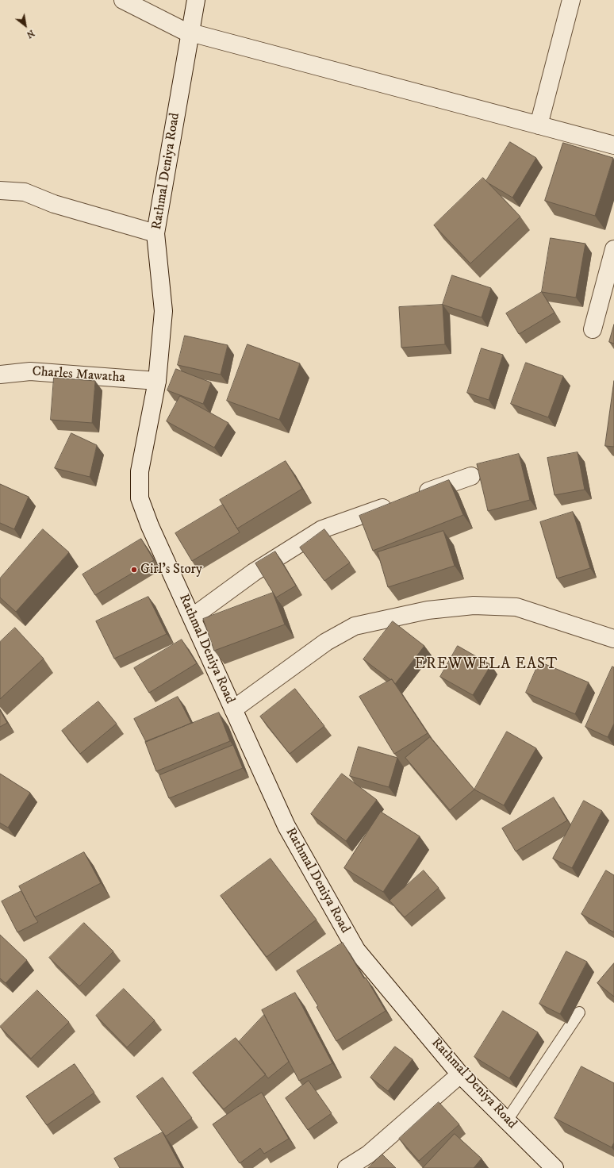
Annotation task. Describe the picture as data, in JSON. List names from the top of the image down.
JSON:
{
  "streets": {
    "street": ["Rathmal Deniya Road", "Charles Mawatha"]
  },
  "crossings": [
    ["Rathmal Deniya Road", "Charles Mawatha"]
  ],
  "districts": ["EREWWELA EAST"],
  "places": ["Girl's Story"],
  "north": "bottom right"
}
